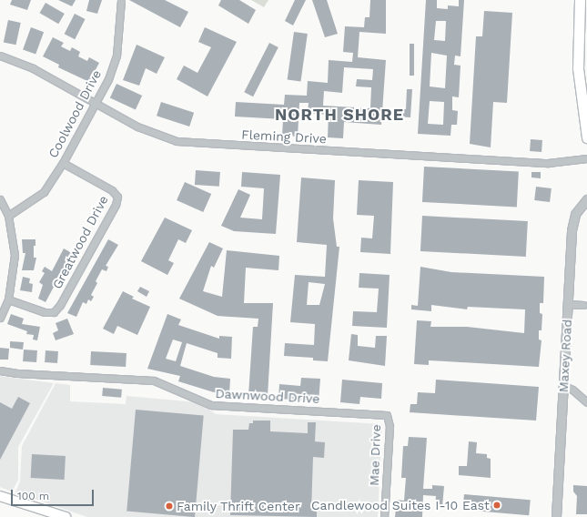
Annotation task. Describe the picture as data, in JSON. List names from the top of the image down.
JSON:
{
  "streets": {
    "street": [
      "Coolwood Drive",
      "Fleming Drive",
      "Greatwood Drive",
      "Maxey Road",
      "Dawnwood Drive",
      "Mae Drive"
    ]
  },
  "crossings": [
    ["Coolwood Drive", "Fleming Drive"],
    ["Coolwood Drive", "Greatwood Drive"],
    ["Dawnwood Drive", "Mae Drive"]
  ],
  "districts": ["NORTH SHORE"],
  "places": ["Candlewood Suites I-10 East", "Family Thrift Center"],
  "scale_bar": "100 m"
}
